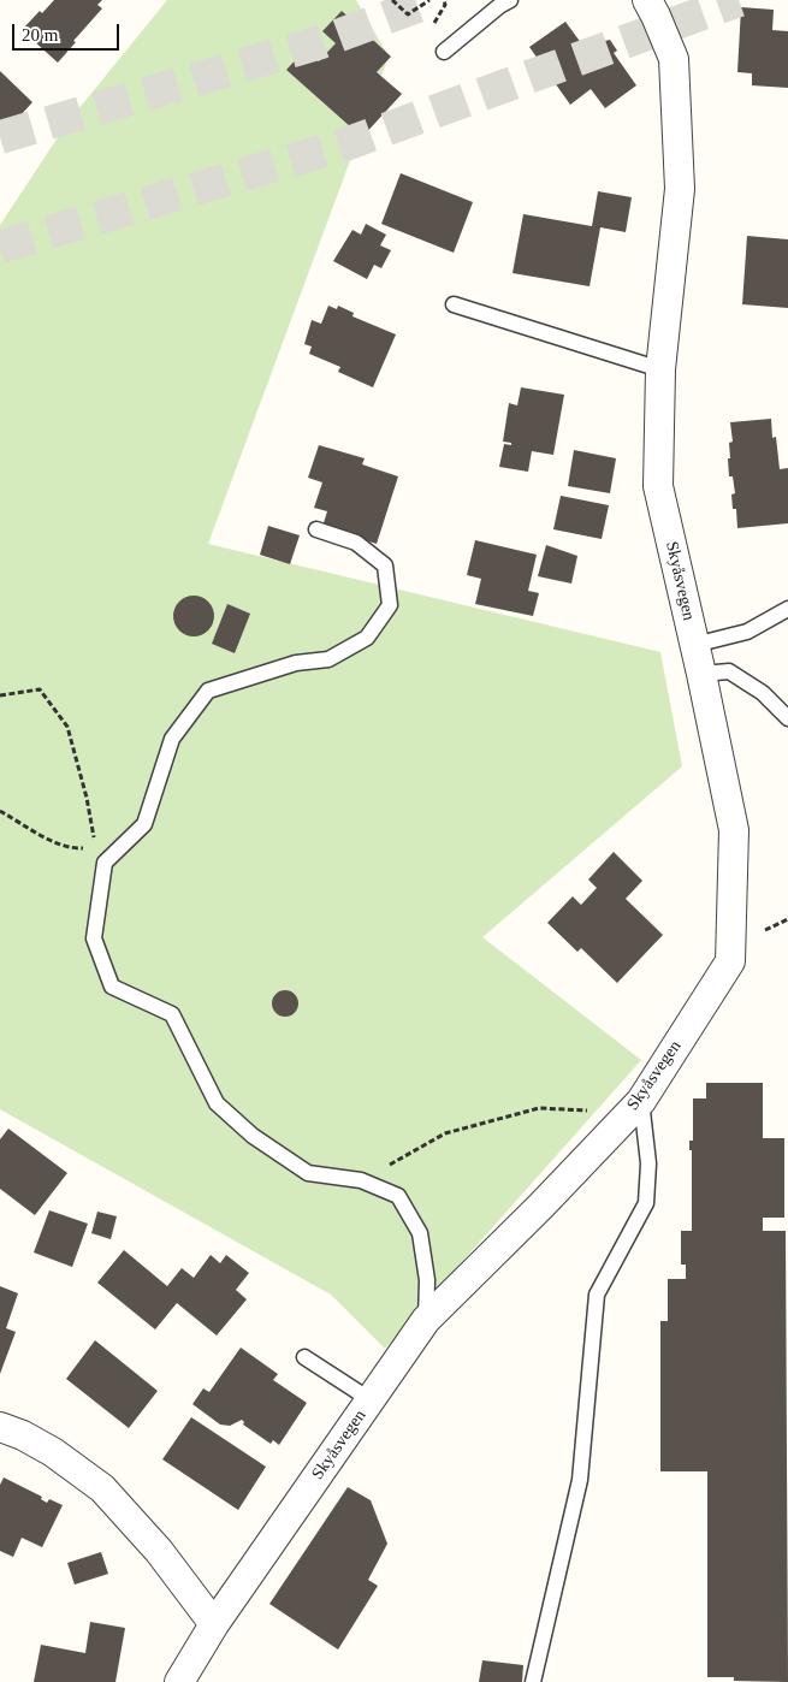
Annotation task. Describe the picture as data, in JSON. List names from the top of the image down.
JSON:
{
  "streets": {
    "street": ["Skyåsvegen"]
  },
  "scale_bar": "20 m"
}
